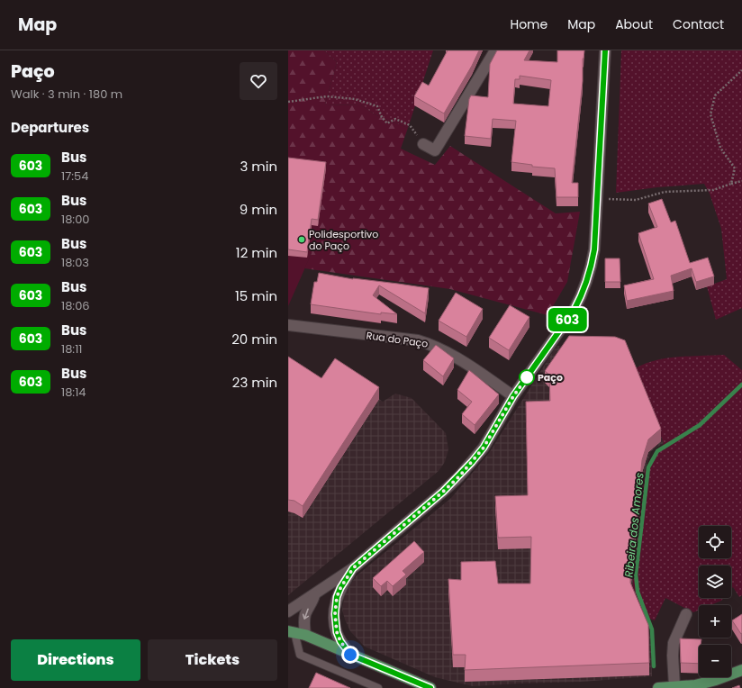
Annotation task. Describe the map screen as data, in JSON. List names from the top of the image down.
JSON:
{
  "streets": {
    "street": ["Rua do Paço"]
  },
  "water": ["Ribeira dos Amores"],
  "places": ["Polidesportivo do Paço", "Paço"],
  "lines": ["bus line 603"],
  "page": {
    "header": "Map",
    "nav": [
      "Home",
      "Map",
      "About",
      "Contact"
    ],
    "heading": [
      ["Paço", "Walk · 3 min · 180 m"],
      "Departures"
    ],
    "on_map": "603",
    "list": [
      {
        "mark": "603",
        "name": "Bus",
        "note": "17:54",
        "value": "3 min"
      },
      {
        "mark": "603",
        "name": "Bus",
        "note": "18:00",
        "value": "9 min"
      },
      {
        "mark": "603",
        "name": "Bus",
        "note": "18:03",
        "value": "12 min"
      },
      {
        "mark": "603",
        "name": "Bus",
        "note": "18:06",
        "value": "15 min"
      },
      {
        "mark": "603",
        "name": "Bus",
        "note": "18:11",
        "value": "20 min"
      },
      {
        "mark": "603",
        "name": "Bus",
        "note": "18:14",
        "value": "23 min"
      }
    ],
    "map_buttons": ["+", "−"],
    "buttons": ["Directions", "Tickets"]
  }
}
